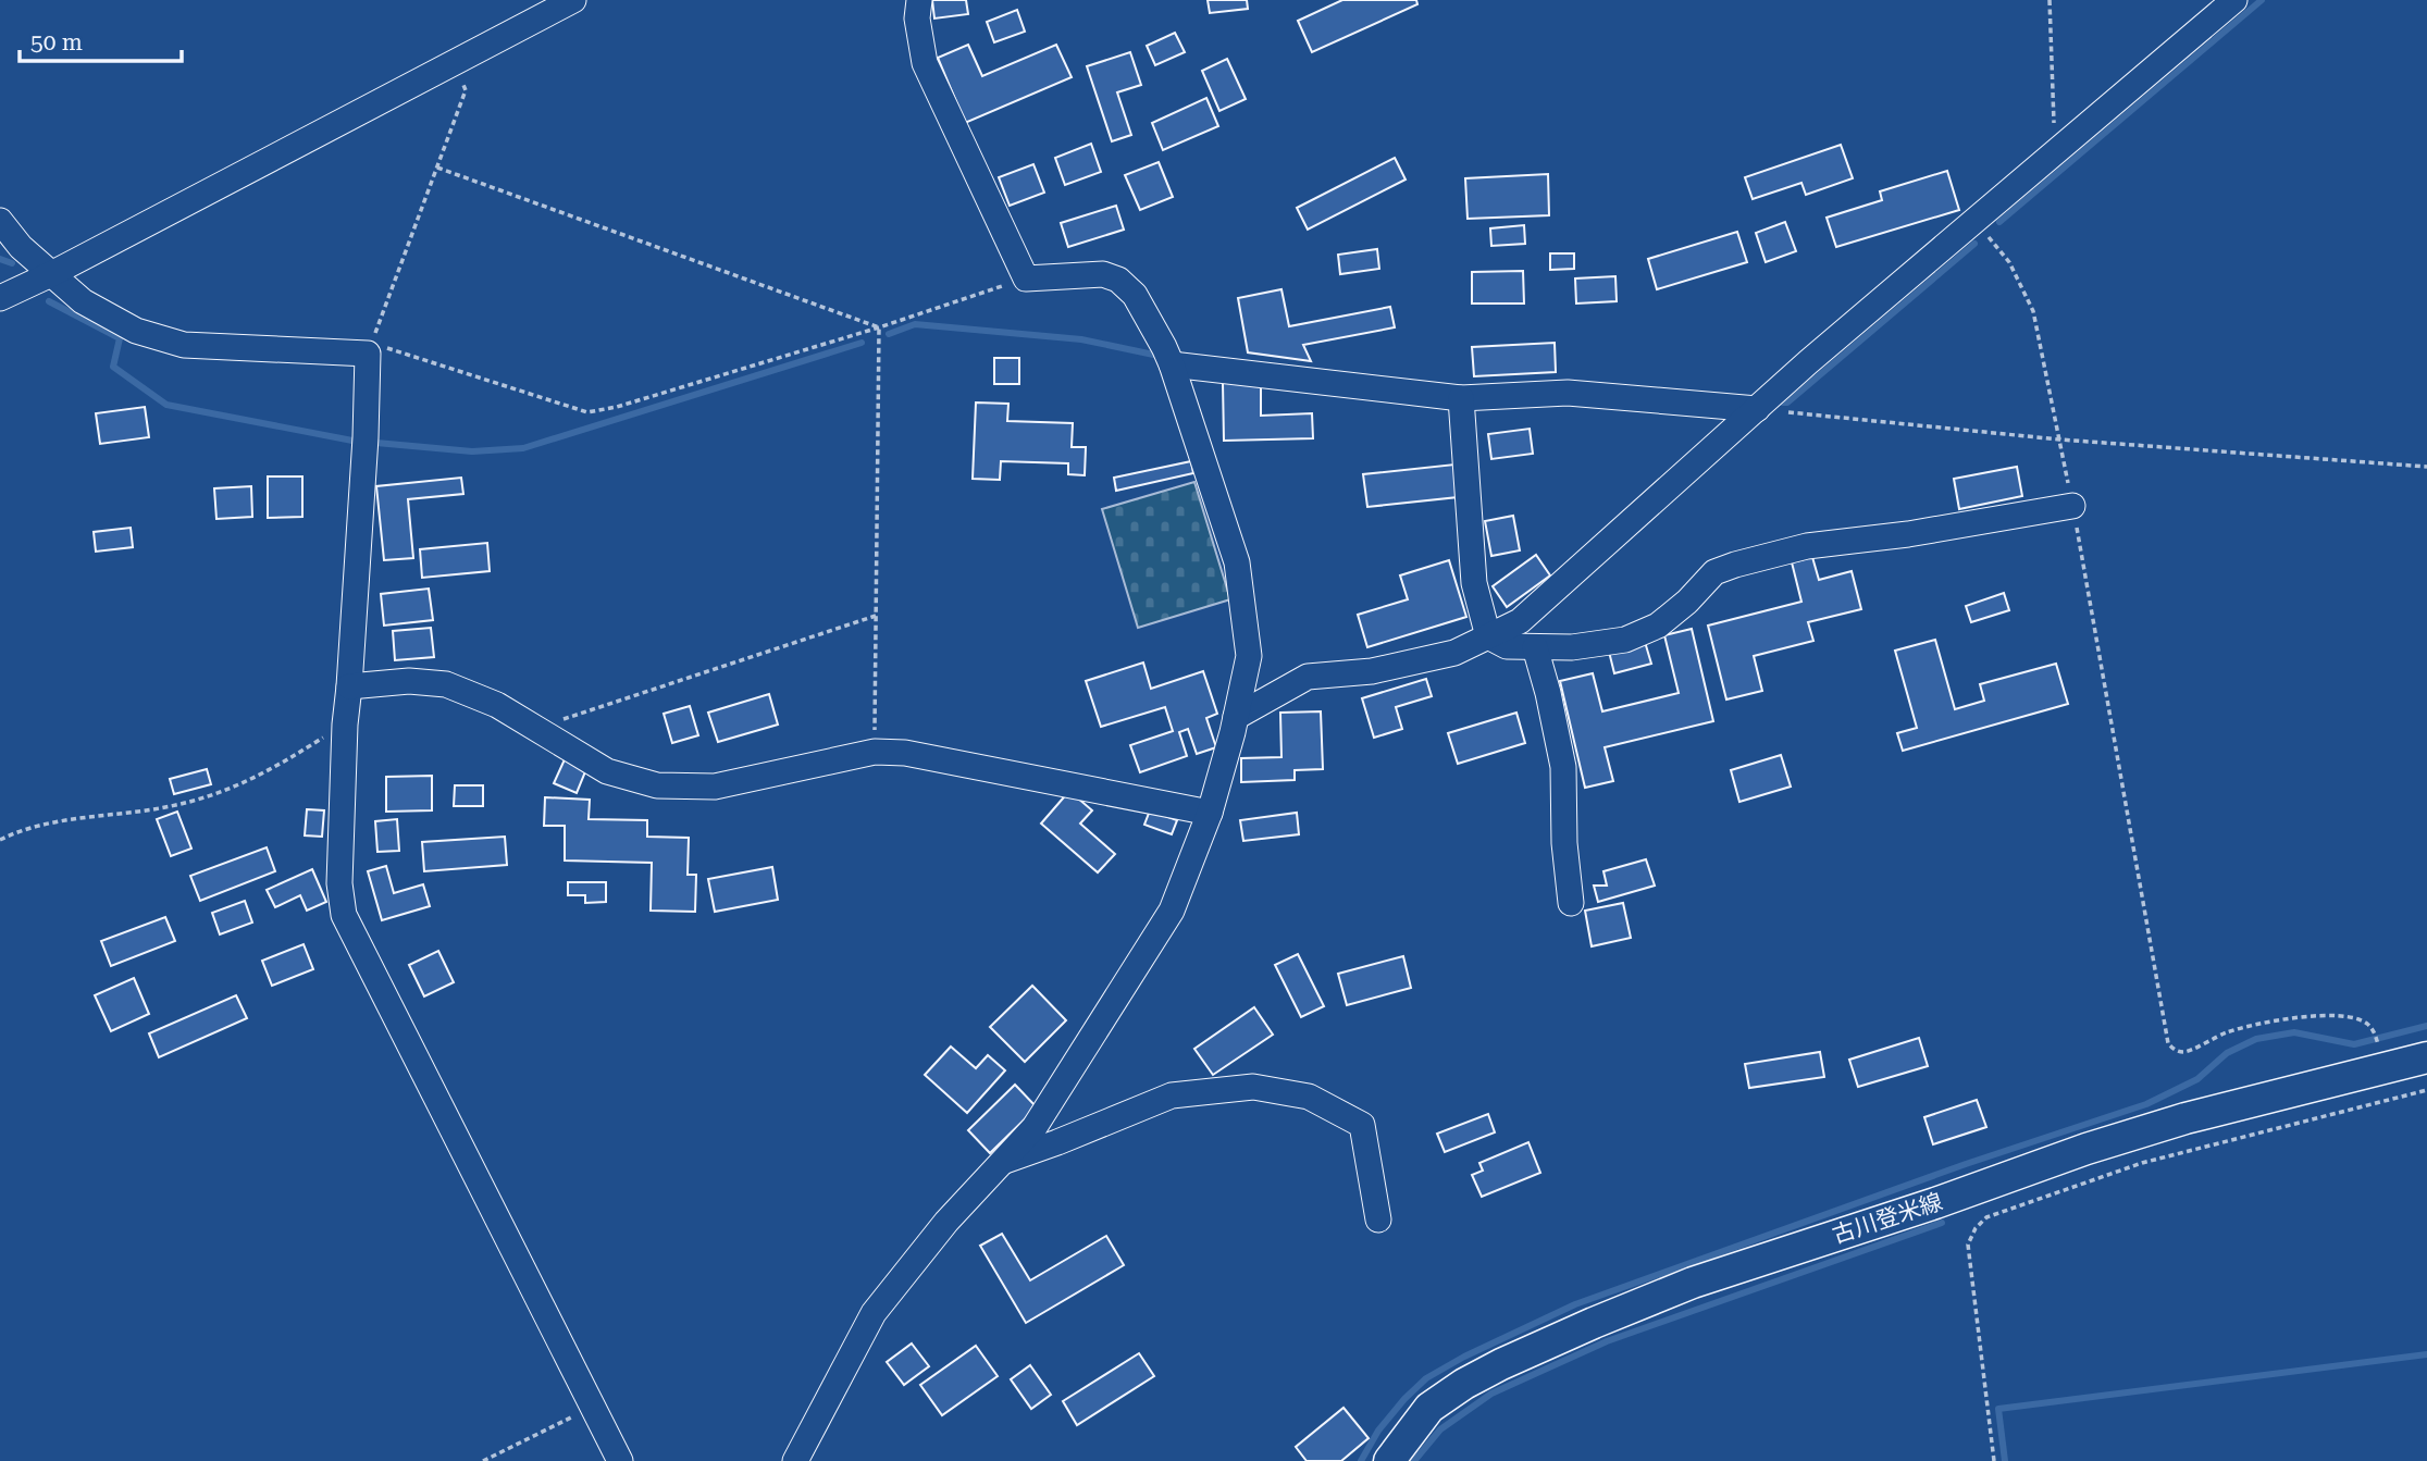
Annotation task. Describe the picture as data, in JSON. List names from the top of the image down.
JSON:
{
  "streets": {
    "main road": ["古川登米線"]
  },
  "scale_bar": "50 m"
}
